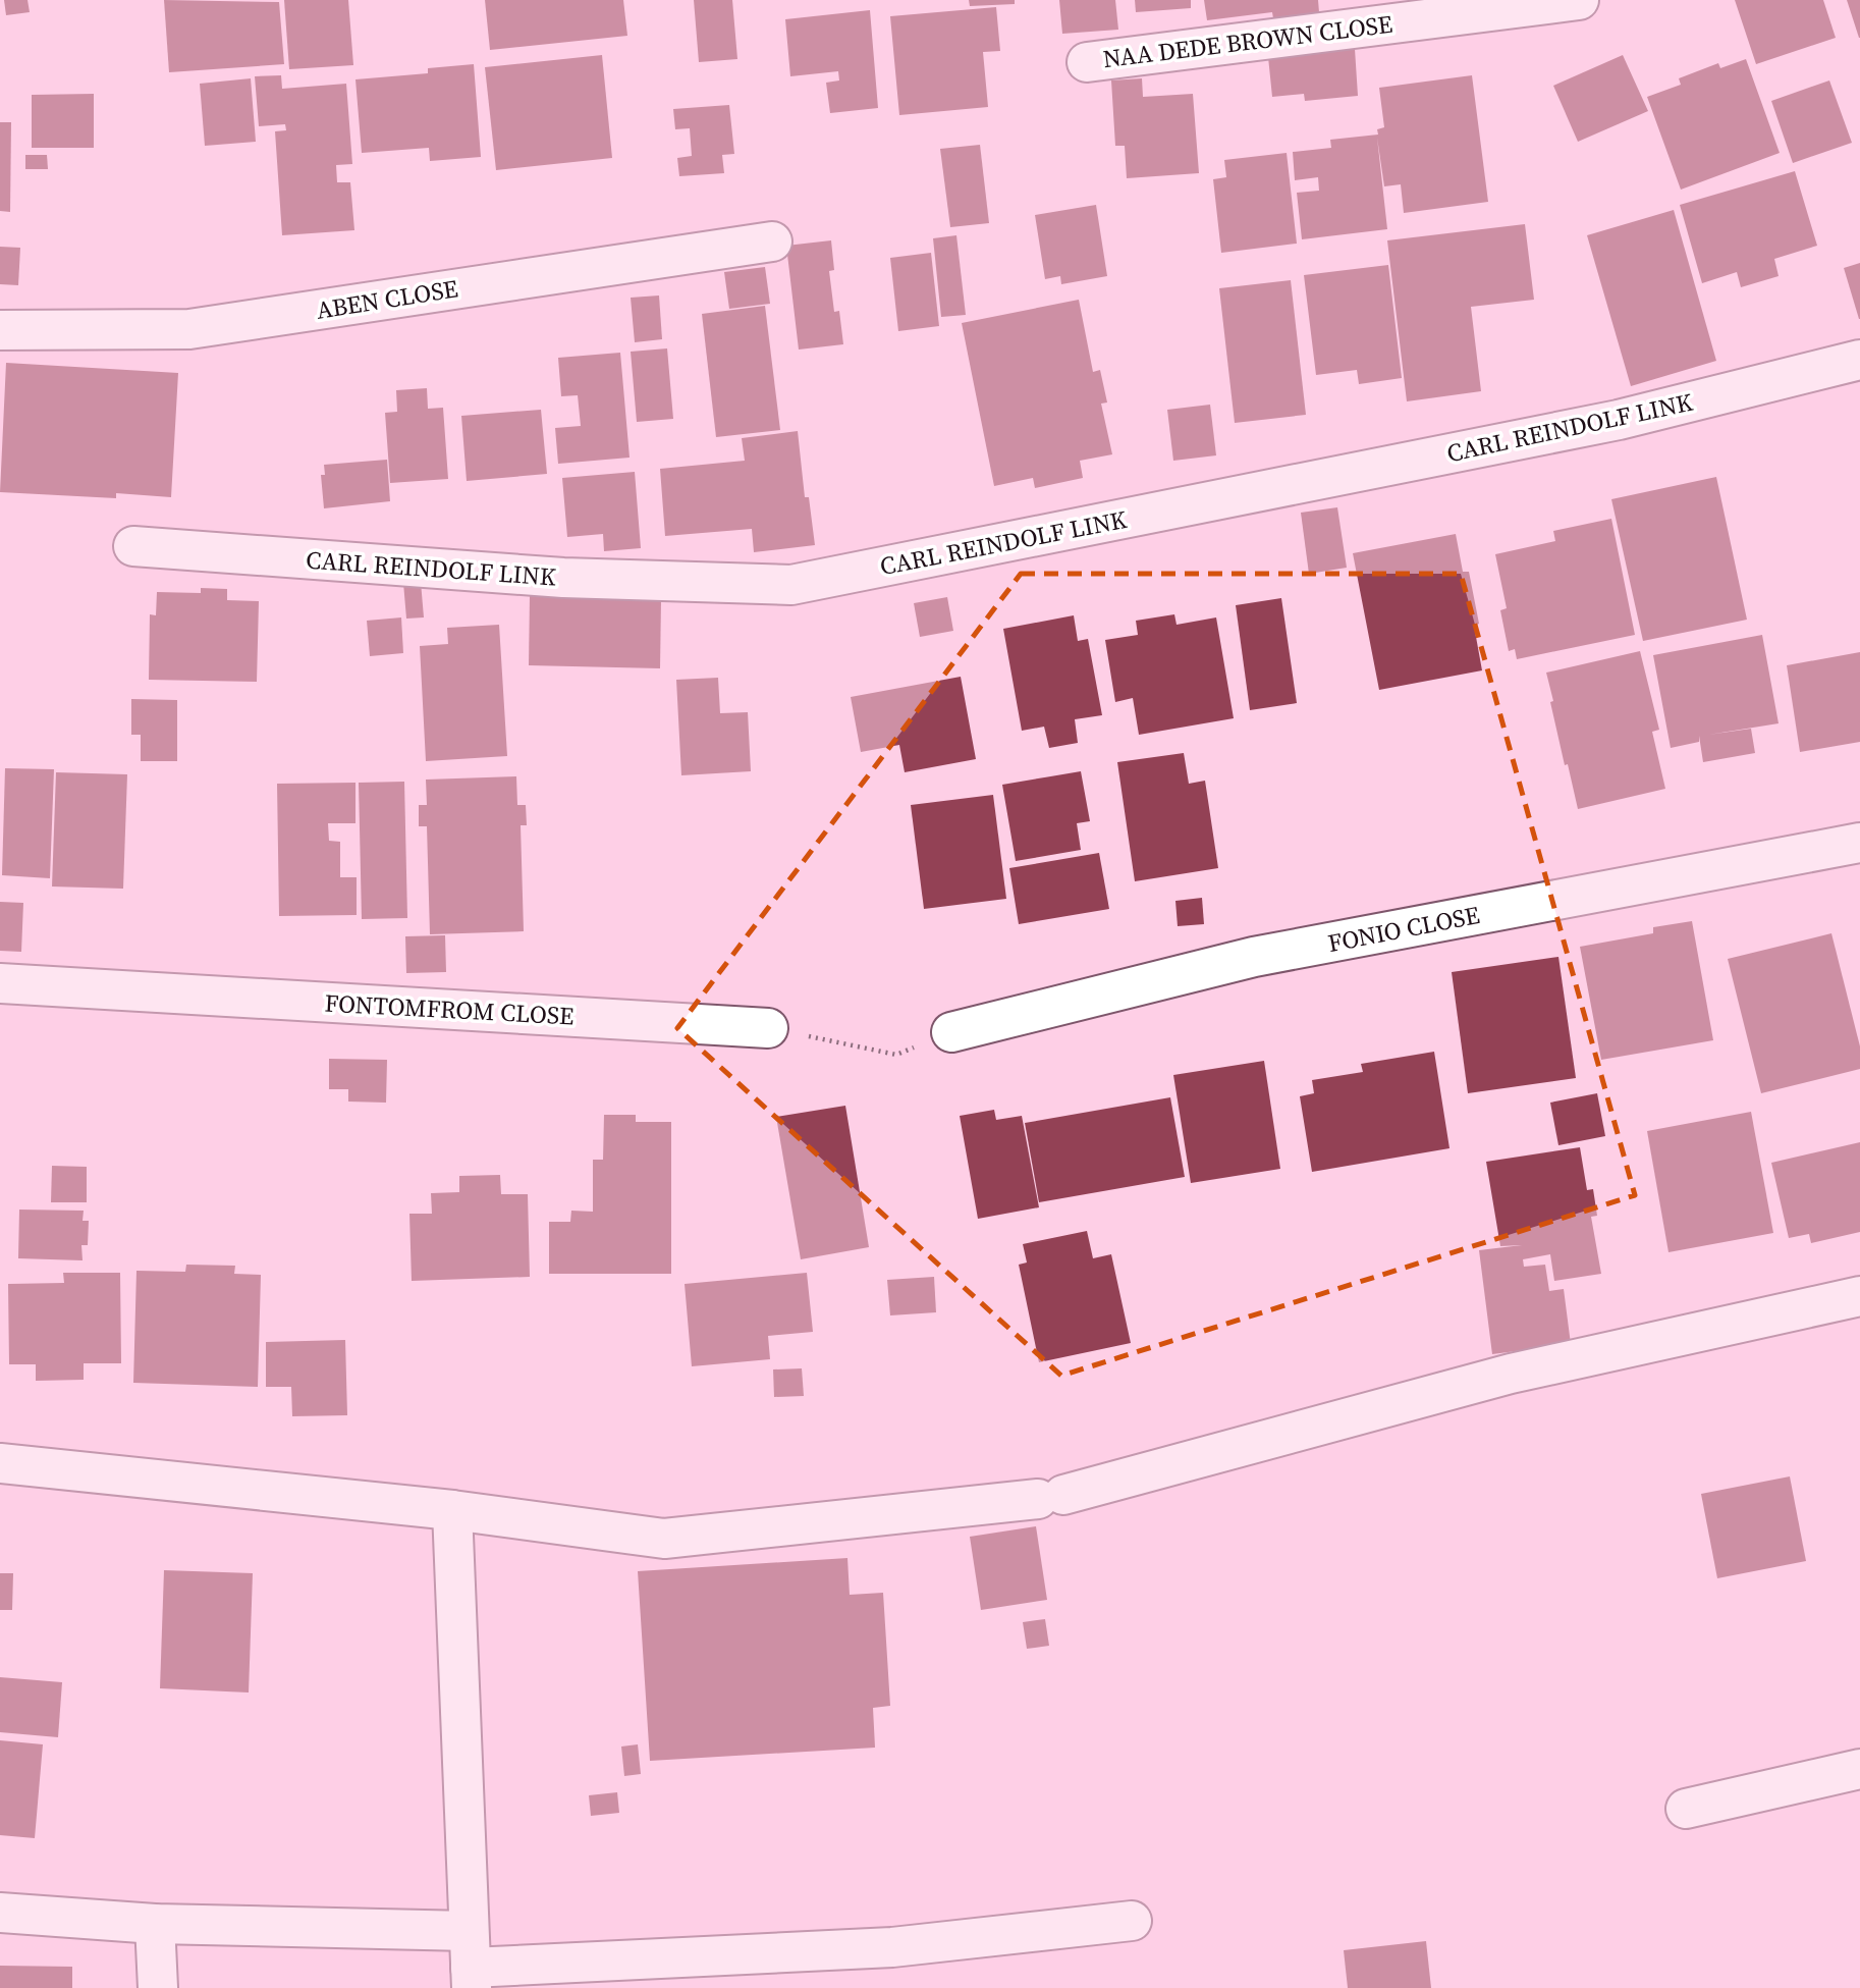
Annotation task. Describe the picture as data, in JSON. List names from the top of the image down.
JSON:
{
  "streets": {
    "street": [
      "NAA DEDE BROWN CLOSE",
      "ABEN CLOSE",
      "CARL REINDOLF LINK",
      "FONIO CLOSE",
      "FONTOMFROM CLOSE"
    ]
  }
}
